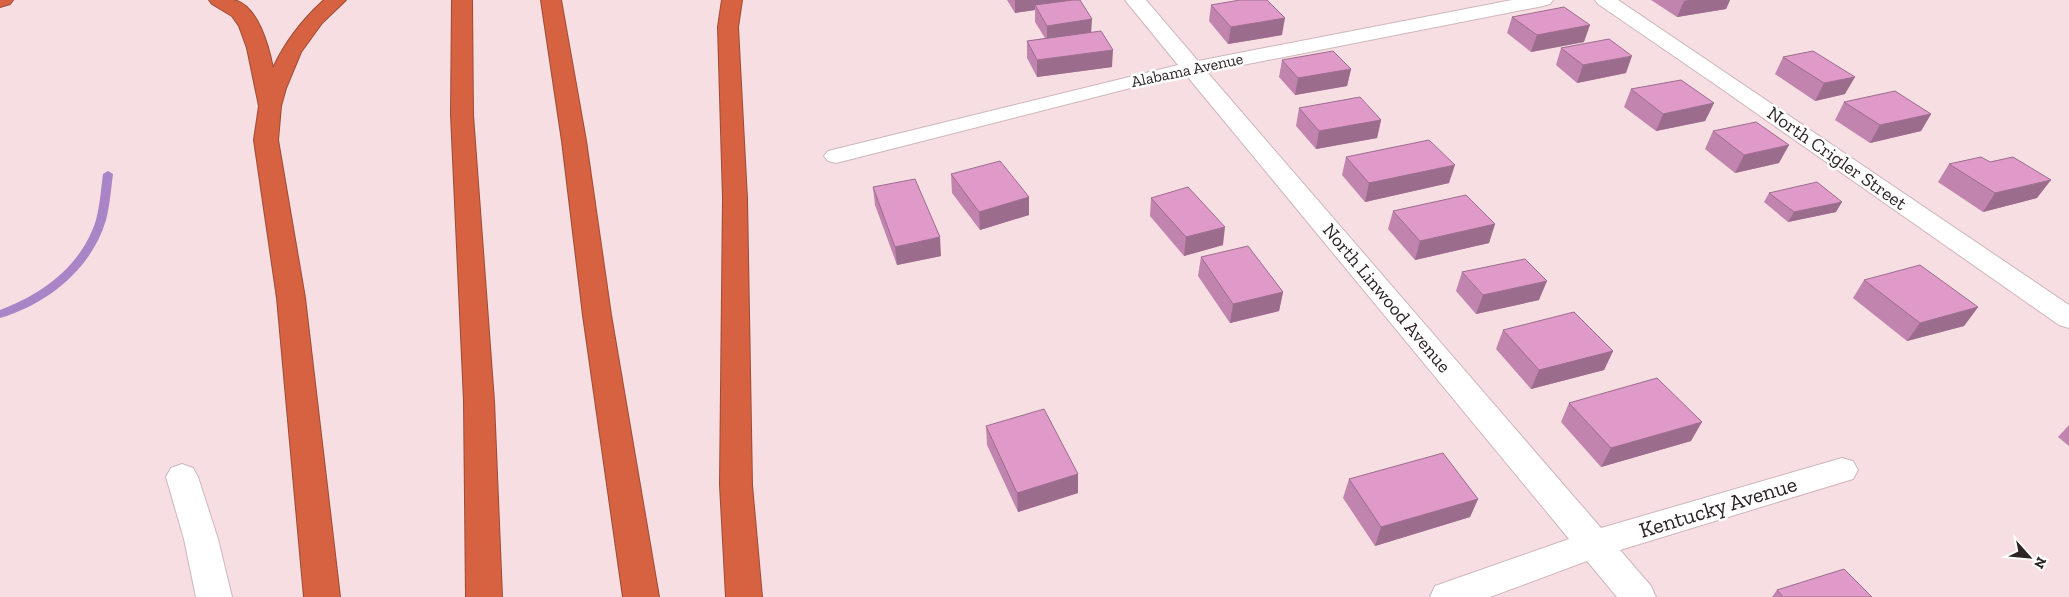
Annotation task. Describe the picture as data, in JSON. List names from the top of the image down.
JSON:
{
  "streets": {
    "street": [
      "Alabama Avenue",
      "North Crigler Street",
      "North Linwood Avenue",
      "Kentucky Avenue"
    ]
  },
  "crossings": [
    ["Alabama Avenue", "North Linwood Avenue"],
    ["North Linwood Avenue", "Kentucky Avenue"]
  ],
  "north": "bottom right"
}
